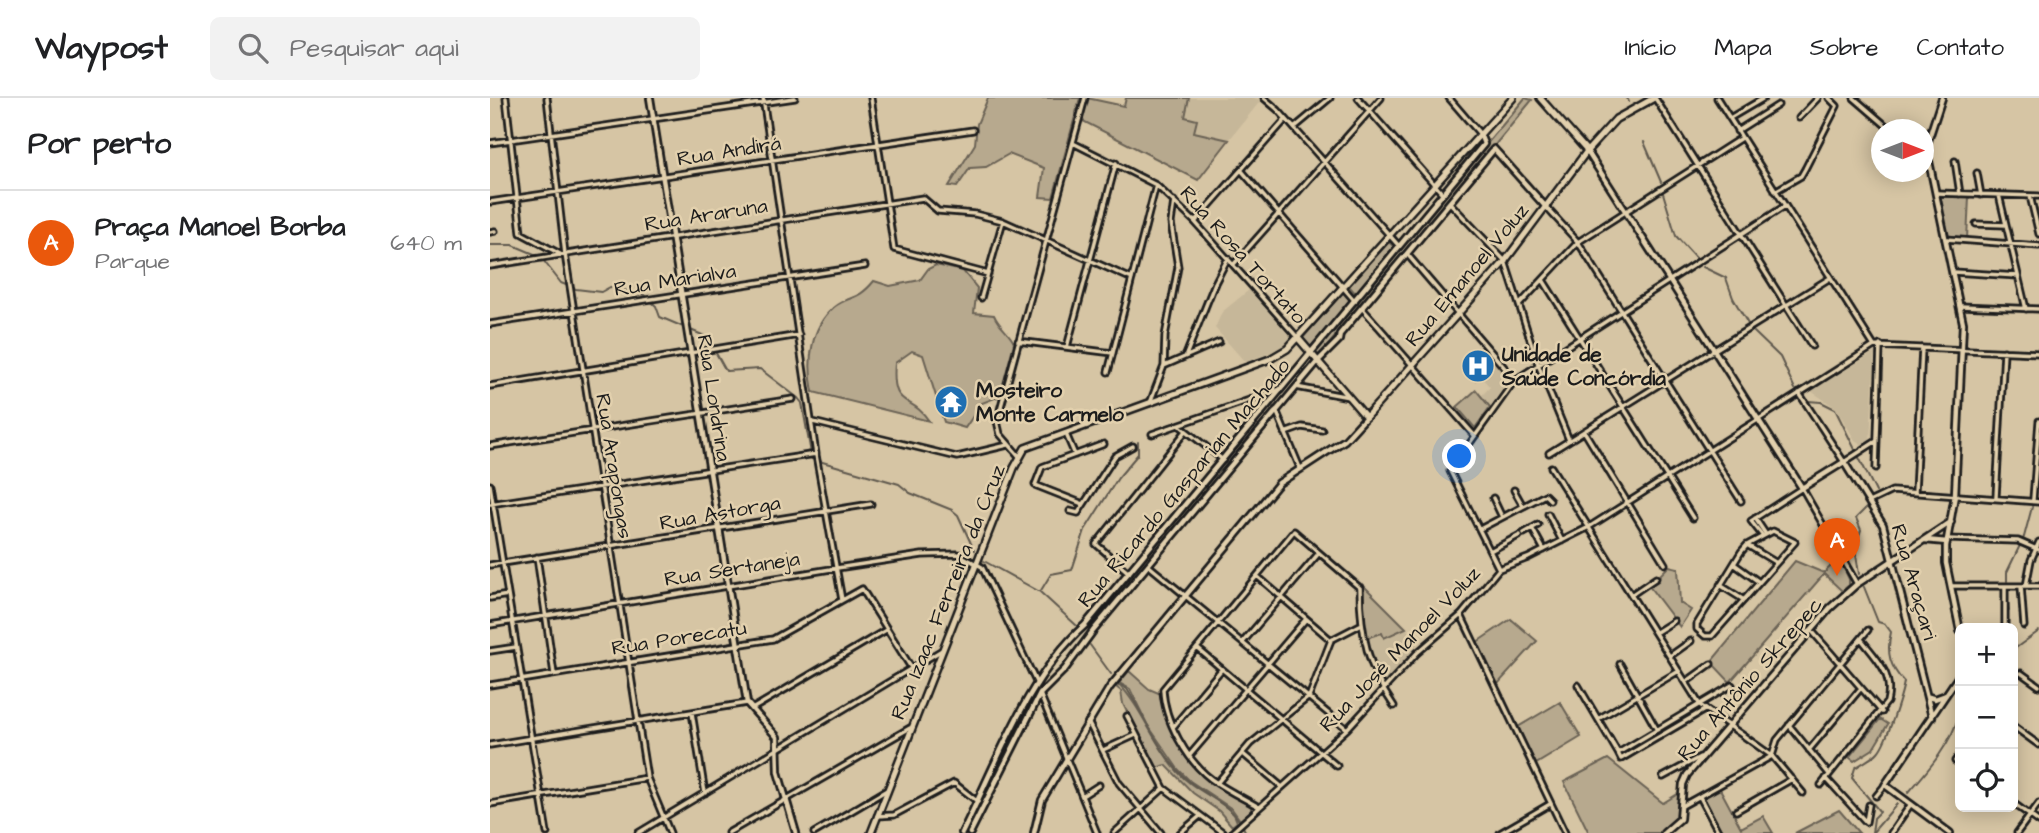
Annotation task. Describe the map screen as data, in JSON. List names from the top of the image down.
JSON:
{
  "streets": {
    "main road": ["Rua Rosa Tortato", "Rua Emanoel Voluz", "Rua Izaac Ferreira da Cruz"],
    "street": [
      "Rua Andirá",
      "Rua Araruna",
      "Rua Marialva",
      "Rua Londrina",
      "Rua Arapongas",
      "Rua Ricardo Gasparian Machado",
      "Rua Astorga",
      "Rua Sertaneja",
      "Rua Araçari",
      "Rua Porecatu",
      "Rua José Manoel Voluz",
      "Rua Antônio Skrepec"
    ]
  },
  "crossings": [
    ["Rua Andirá", "Rua Londrina"],
    ["Rua Andirá", "Rua Arapongas"],
    ["Rua Araruna", "Rua Londrina"],
    ["Rua Araruna", "Rua Arapongas"],
    ["Rua Rosa Tortato", "Rua Emanoel Voluz"],
    ["Rua Rosa Tortato", "Rua Ricardo Gasparian Machado"],
    ["Rua Rosa Tortato", "Rua Izaac Ferreira da Cruz"],
    ["Rua Emanoel Voluz", "Rua Ricardo Gasparian Machado"],
    ["Rua Marialva", "Rua Londrina"],
    ["Rua Marialva", "Rua Arapongas"],
    ["Rua Londrina", "Rua Astorga"],
    ["Rua Londrina", "Rua Sertaneja"],
    ["Rua Londrina", "Rua Porecatu"],
    ["Rua Arapongas", "Rua Astorga"],
    ["Rua Arapongas", "Rua Sertaneja"],
    ["Rua Arapongas", "Rua Porecatu"],
    ["Rua Ricardo Gasparian Machado", "Rua Izaac Ferreira da Cruz"],
    ["Rua Sertaneja", "Rua Izaac Ferreira da Cruz"],
    ["Rua Araçari", "Rua Antônio Skrepec"]
  ],
  "places": {
    "hospital": ["Unidade de Saúde Concórdia"],
    "temple": ["Mosteiro Monte Carmelo"]
  },
  "north": "right",
  "page": {
    "header": "Waypost",
    "search": "Pesquisar aqui",
    "nav": [
      "Início",
      "Mapa",
      "Sobre",
      "Contato"
    ],
    "heading": "Por perto",
    "list": [
      {
        "mark": "A",
        "name": "Praça Manoel Borba",
        "note": "Parque",
        "value": "640 m"
      }
    ],
    "pins": "A",
    "map_buttons": ["+", "−"]
  }
}
